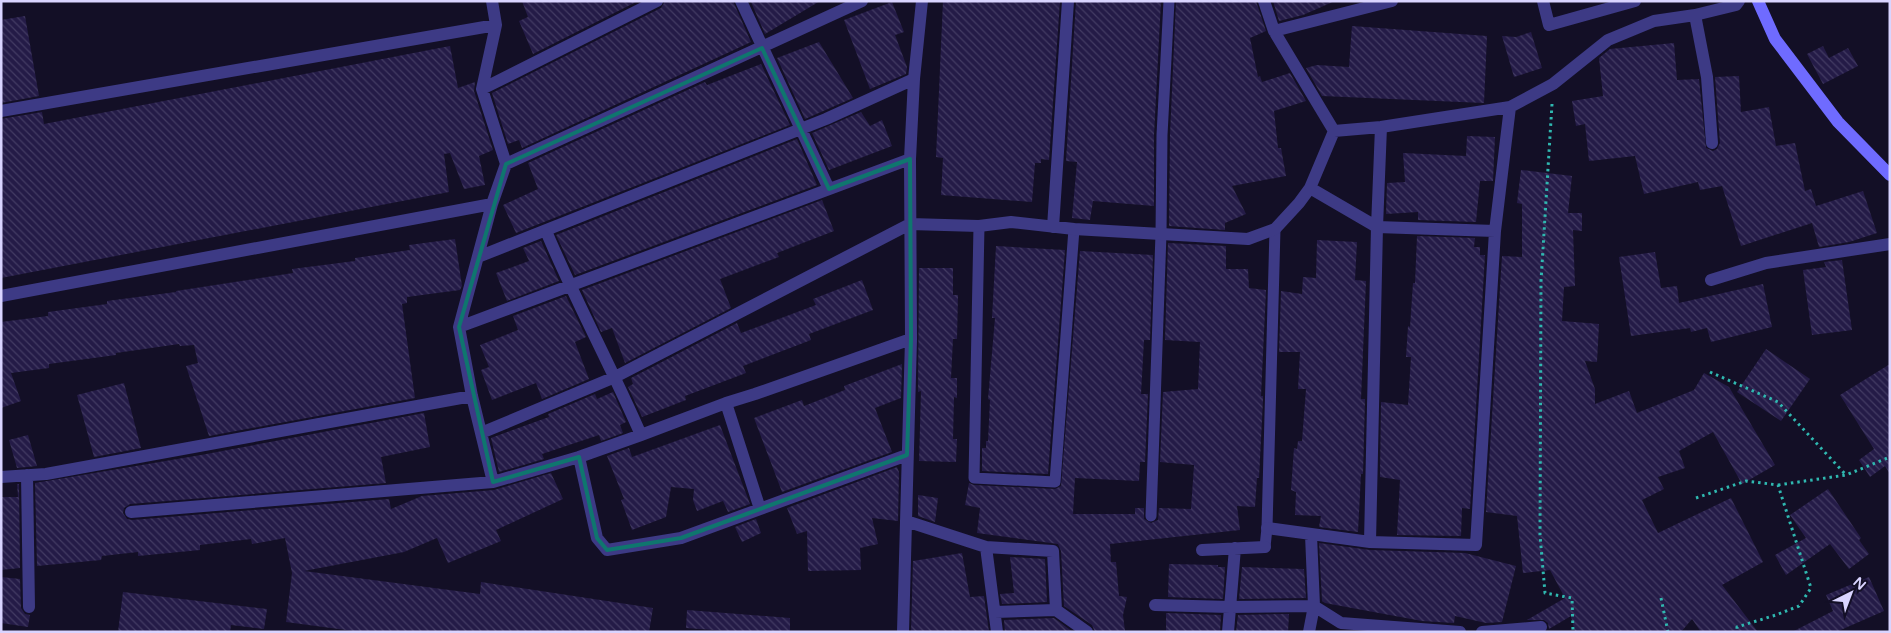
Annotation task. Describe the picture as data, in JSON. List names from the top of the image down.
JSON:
{
  "north": "top right"
}
